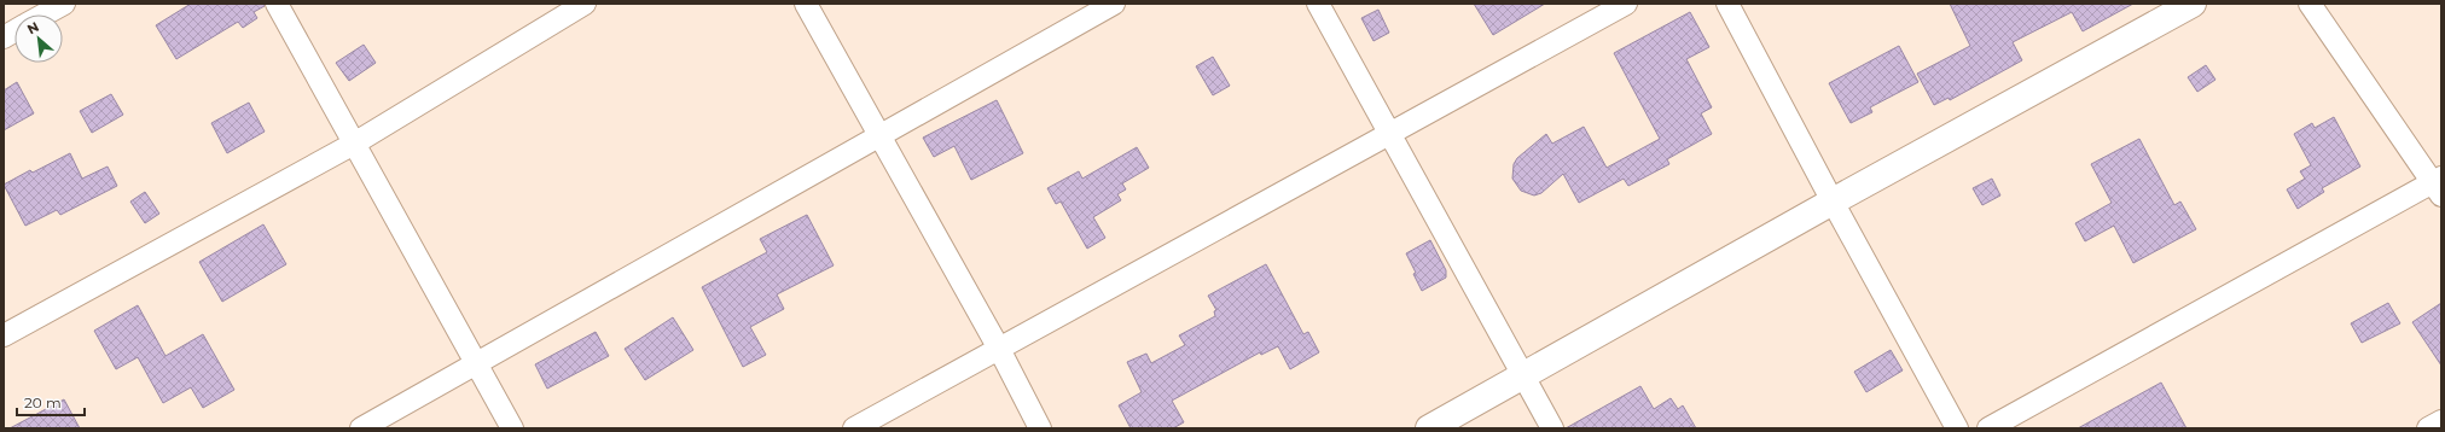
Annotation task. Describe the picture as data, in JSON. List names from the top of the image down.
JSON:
{
  "scale_bar": "20 m",
  "north": "top left"
}
